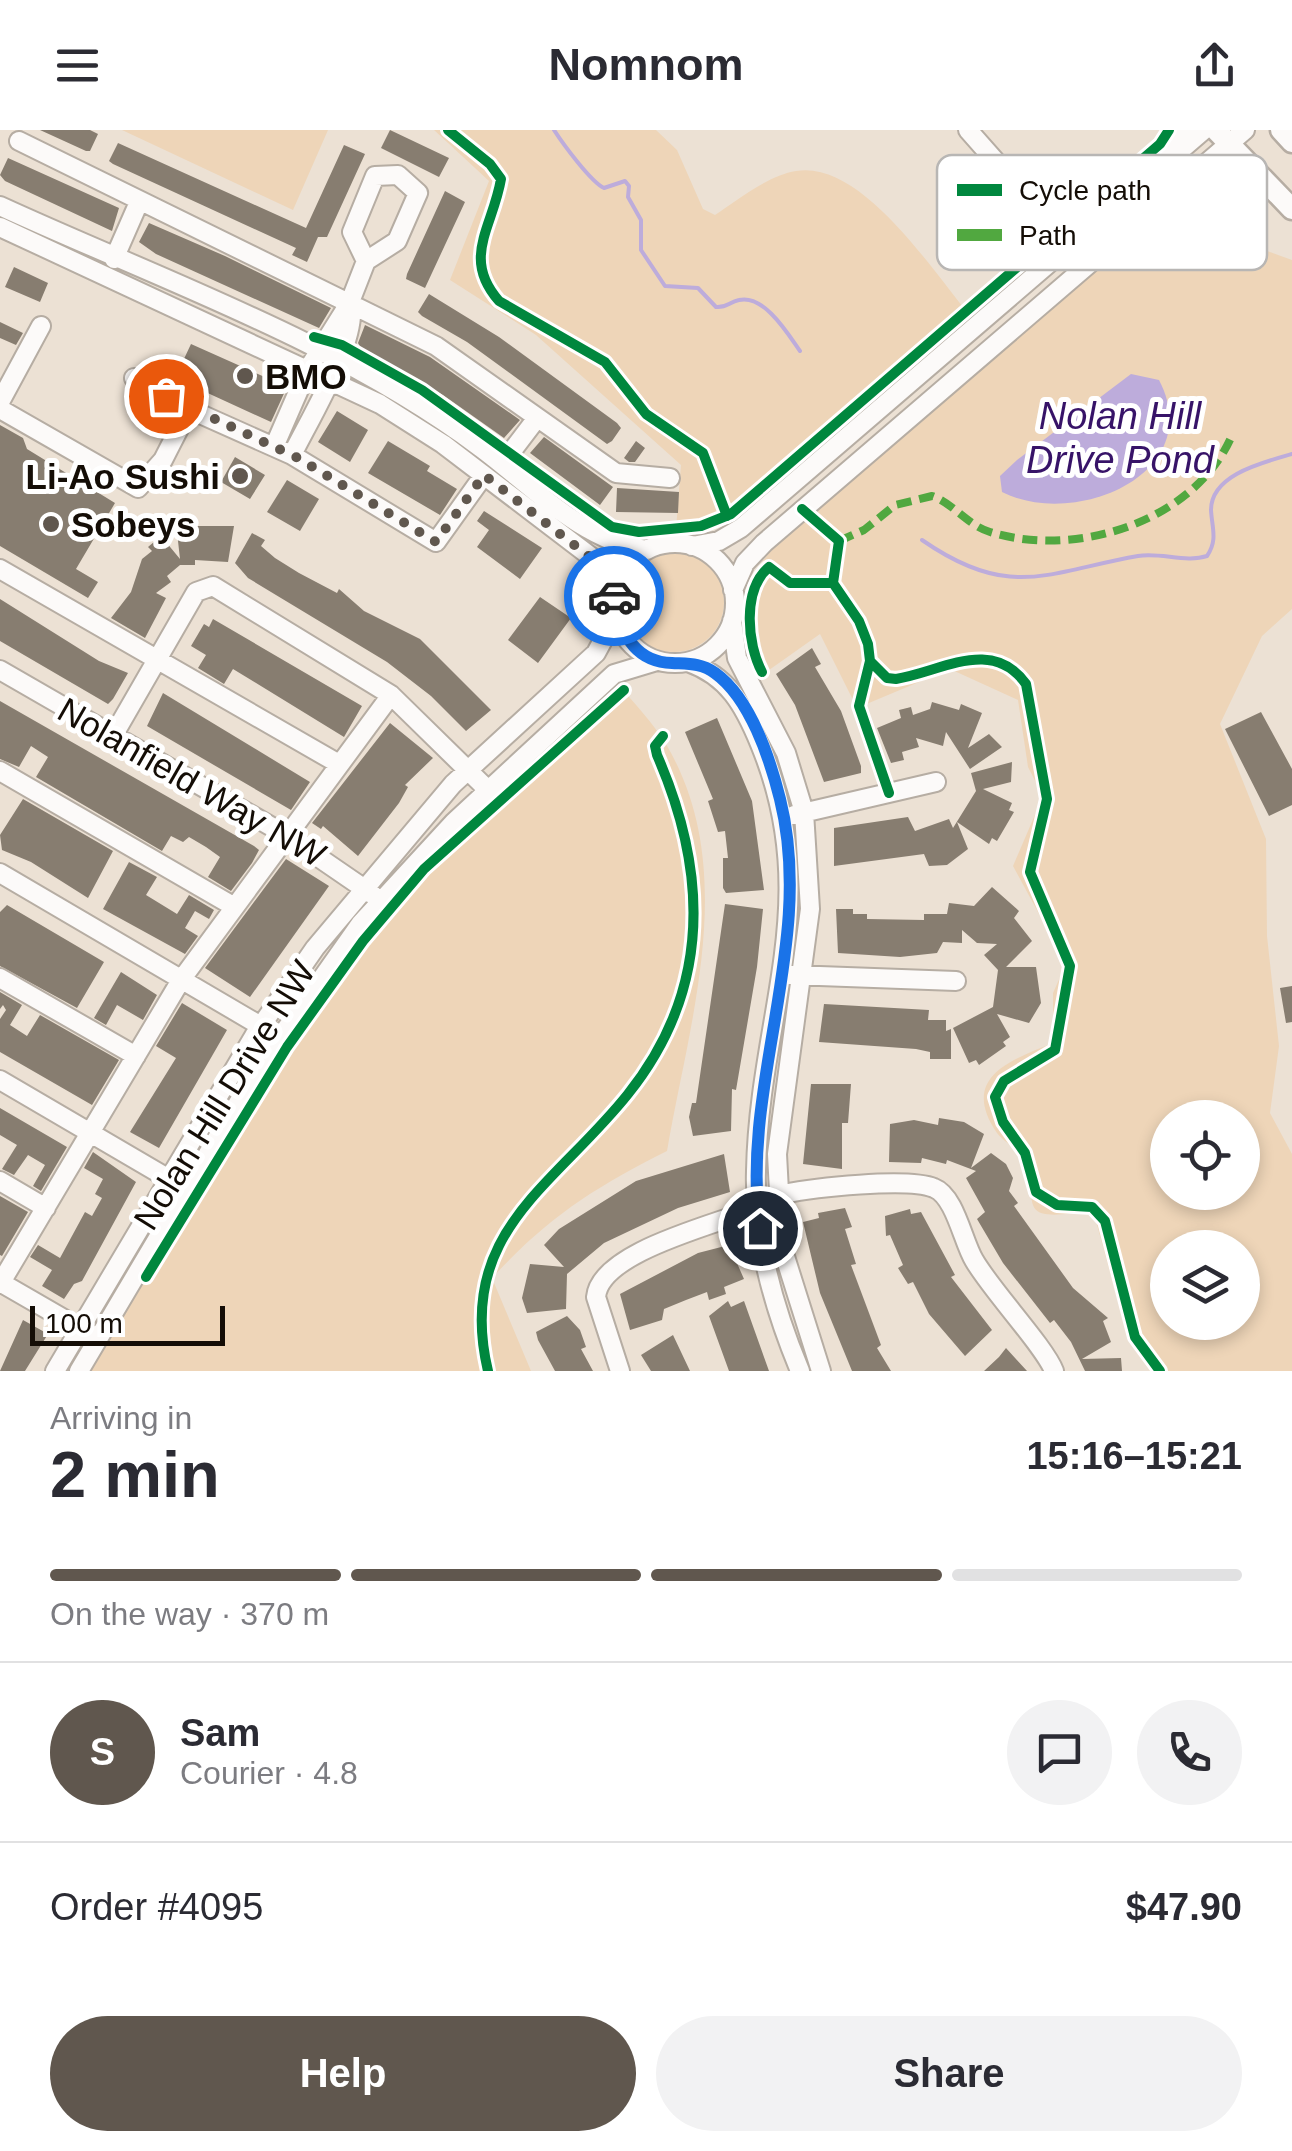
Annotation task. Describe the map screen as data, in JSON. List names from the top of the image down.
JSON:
{
  "streets": {
    "street": ["Nolanfield Way NW", "Nolan Hill Drive NW"]
  },
  "crossings": [
    ["Nolanfield Way NW", "Nolan Hill Drive NW"]
  ],
  "water": ["Nolan Hill Drive Pond"],
  "places": ["BMO", "Li-Ao Sushi", "Sobeys"],
  "legend": ["Cycle path", "Path"],
  "scale_bar": "100 m",
  "page": {
    "header": "Nomnom",
    "scale": "100 m",
    "heading": ["2 min", "Arriving in", "15:16–15:21"],
    "panel": [
      "Sam",
      "Courier · 4.8",
      "Order #4095",
      "$47.90"
    ],
    "bar": "On the way · 370 m",
    "round": "S",
    "buttons": ["Help", "Share"]
  }
}
